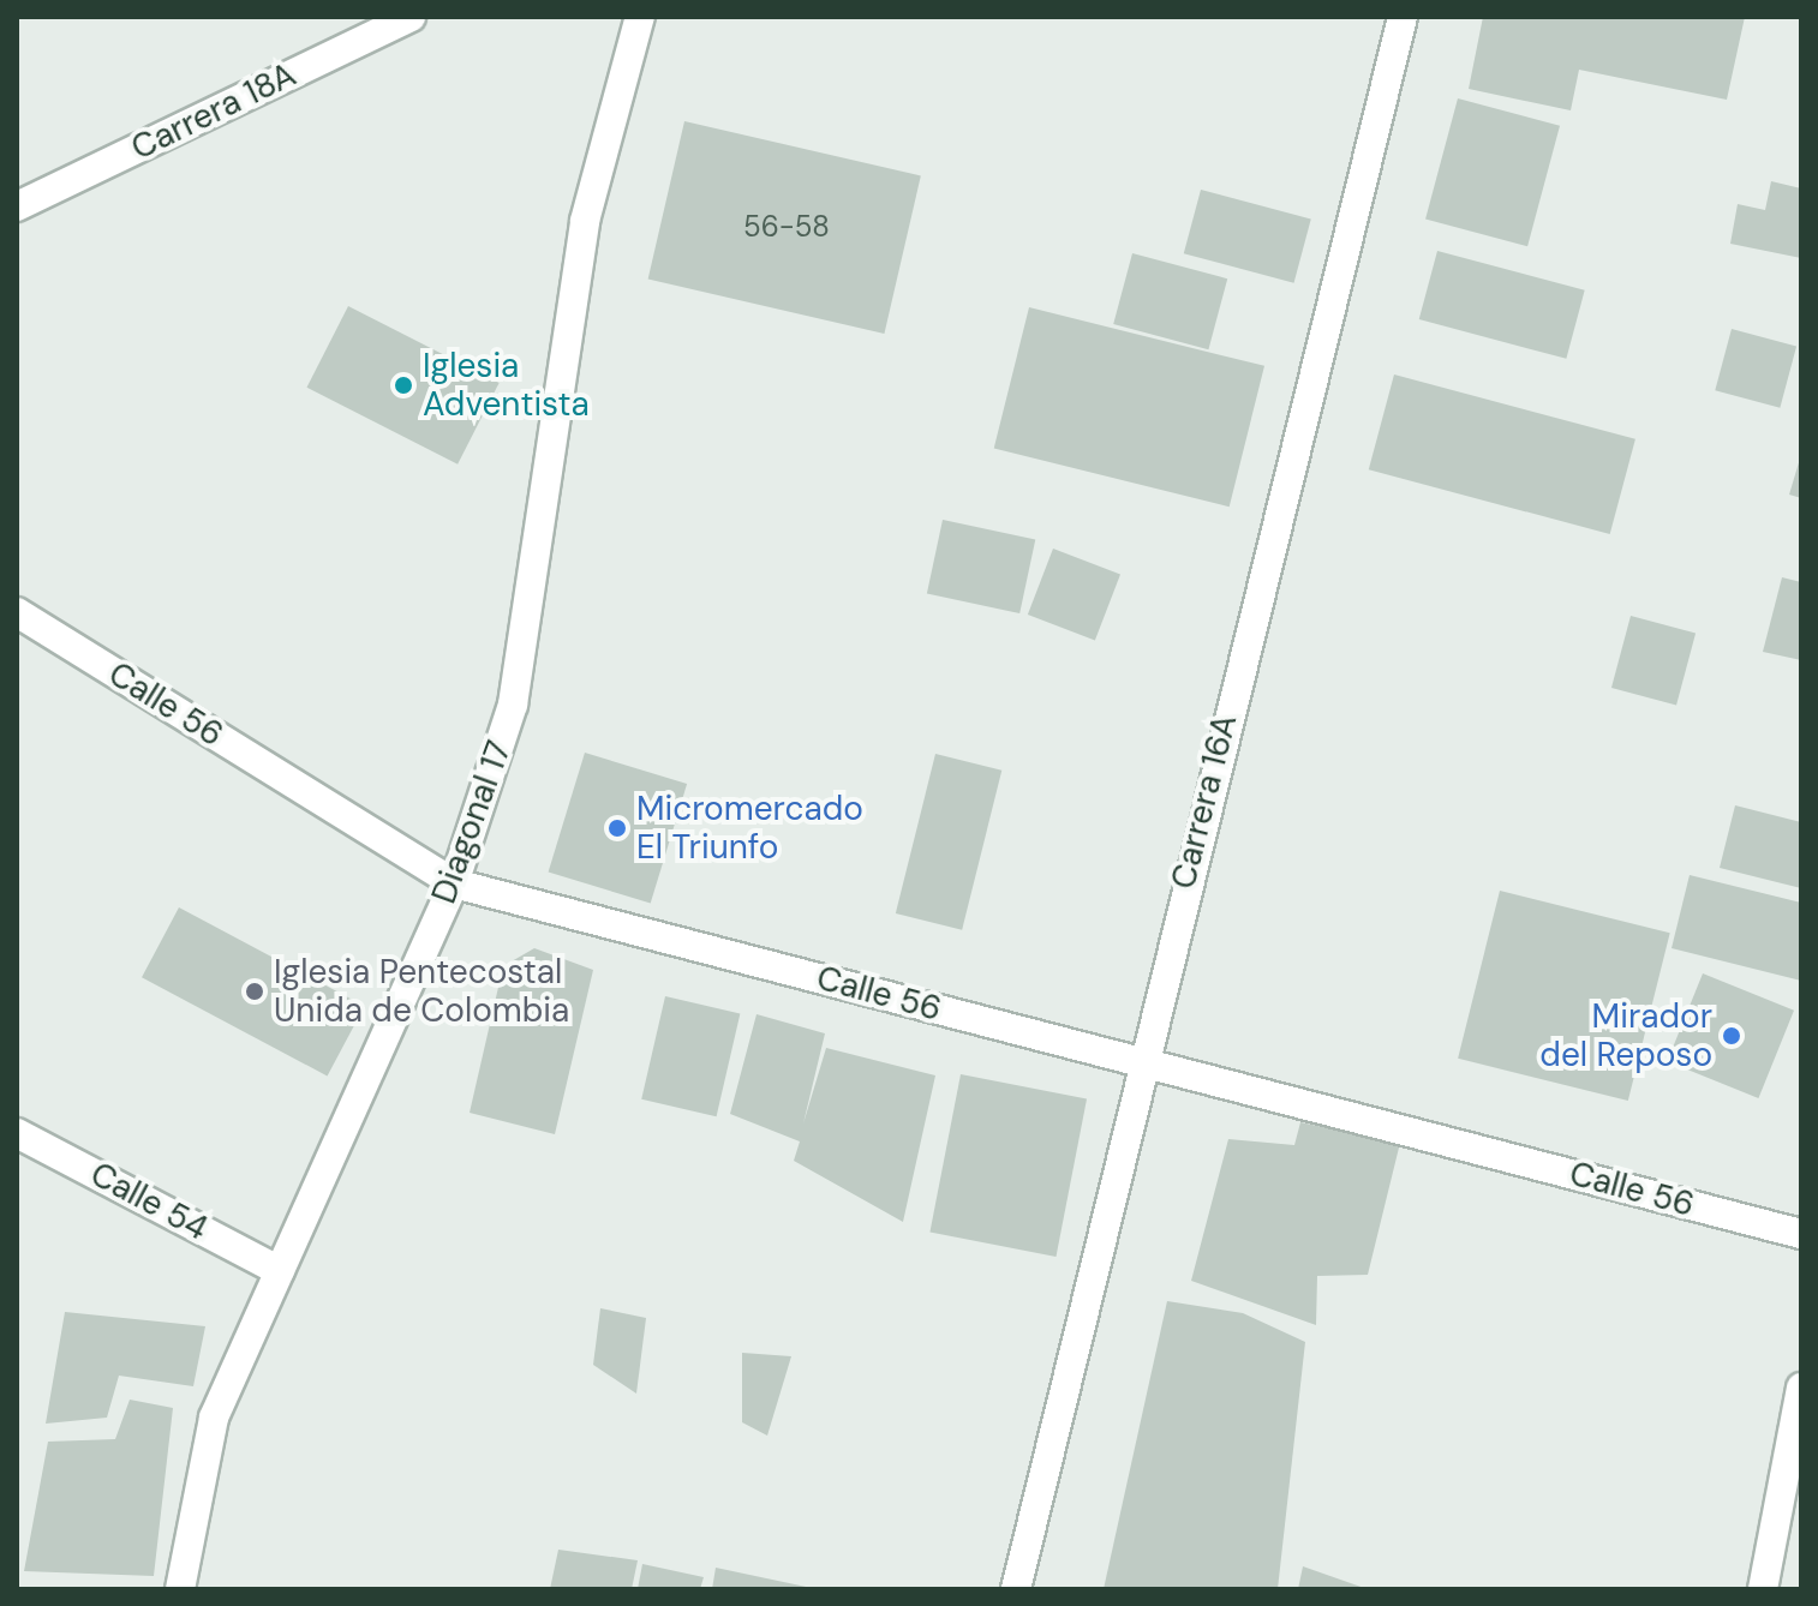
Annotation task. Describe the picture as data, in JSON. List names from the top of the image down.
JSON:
{
  "streets": {
    "street": [
      "Carrera 18A",
      "Calle 56",
      "Carrera 16A",
      "Diagonal 17",
      "Calle 54"
    ]
  },
  "crossings": [
    ["Calle 56", "Carrera 16A"],
    ["Calle 56", "Diagonal 17"],
    ["Diagonal 17", "Calle 54"]
  ],
  "places": [
    "Iglesia Adventista",
    "Micromercado El Triunfo",
    "Iglesia Pentecostal Unida de Colombia",
    "Mirador del Reposo"
  ],
  "house_numbers": ["56-58"]
}
